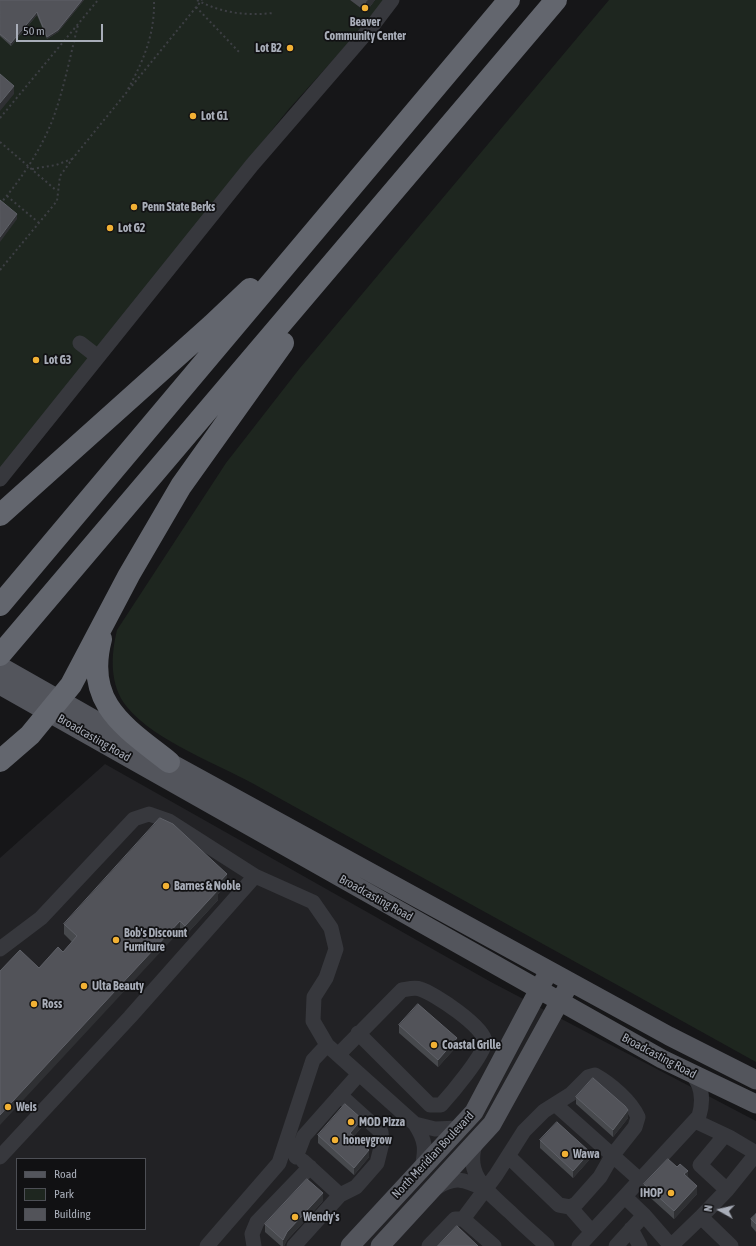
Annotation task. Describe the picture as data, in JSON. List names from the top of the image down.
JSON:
{
  "streets": {
    "main road": ["Broadcasting Road", "North Meridian Boulevard"]
  },
  "crossings": [
    ["Broadcasting Road", "North Meridian Boulevard"]
  ],
  "places": [
    "Beaver Community Center",
    "Lot B2",
    "Lot G1",
    "Penn State Berks",
    "Lot G2",
    "Lot G3",
    "Barnes & Noble",
    "Bob's Discount Furniture",
    "Ulta Beauty",
    "Ross",
    "Coastal Grille",
    "Weis",
    "MOD Pizza",
    "honeygrow",
    "Wawa",
    "IHOP",
    "Wendy's"
  ],
  "legend": ["Road", "Park", "Building"],
  "scale_bar": "50 m",
  "north": "left"
}
